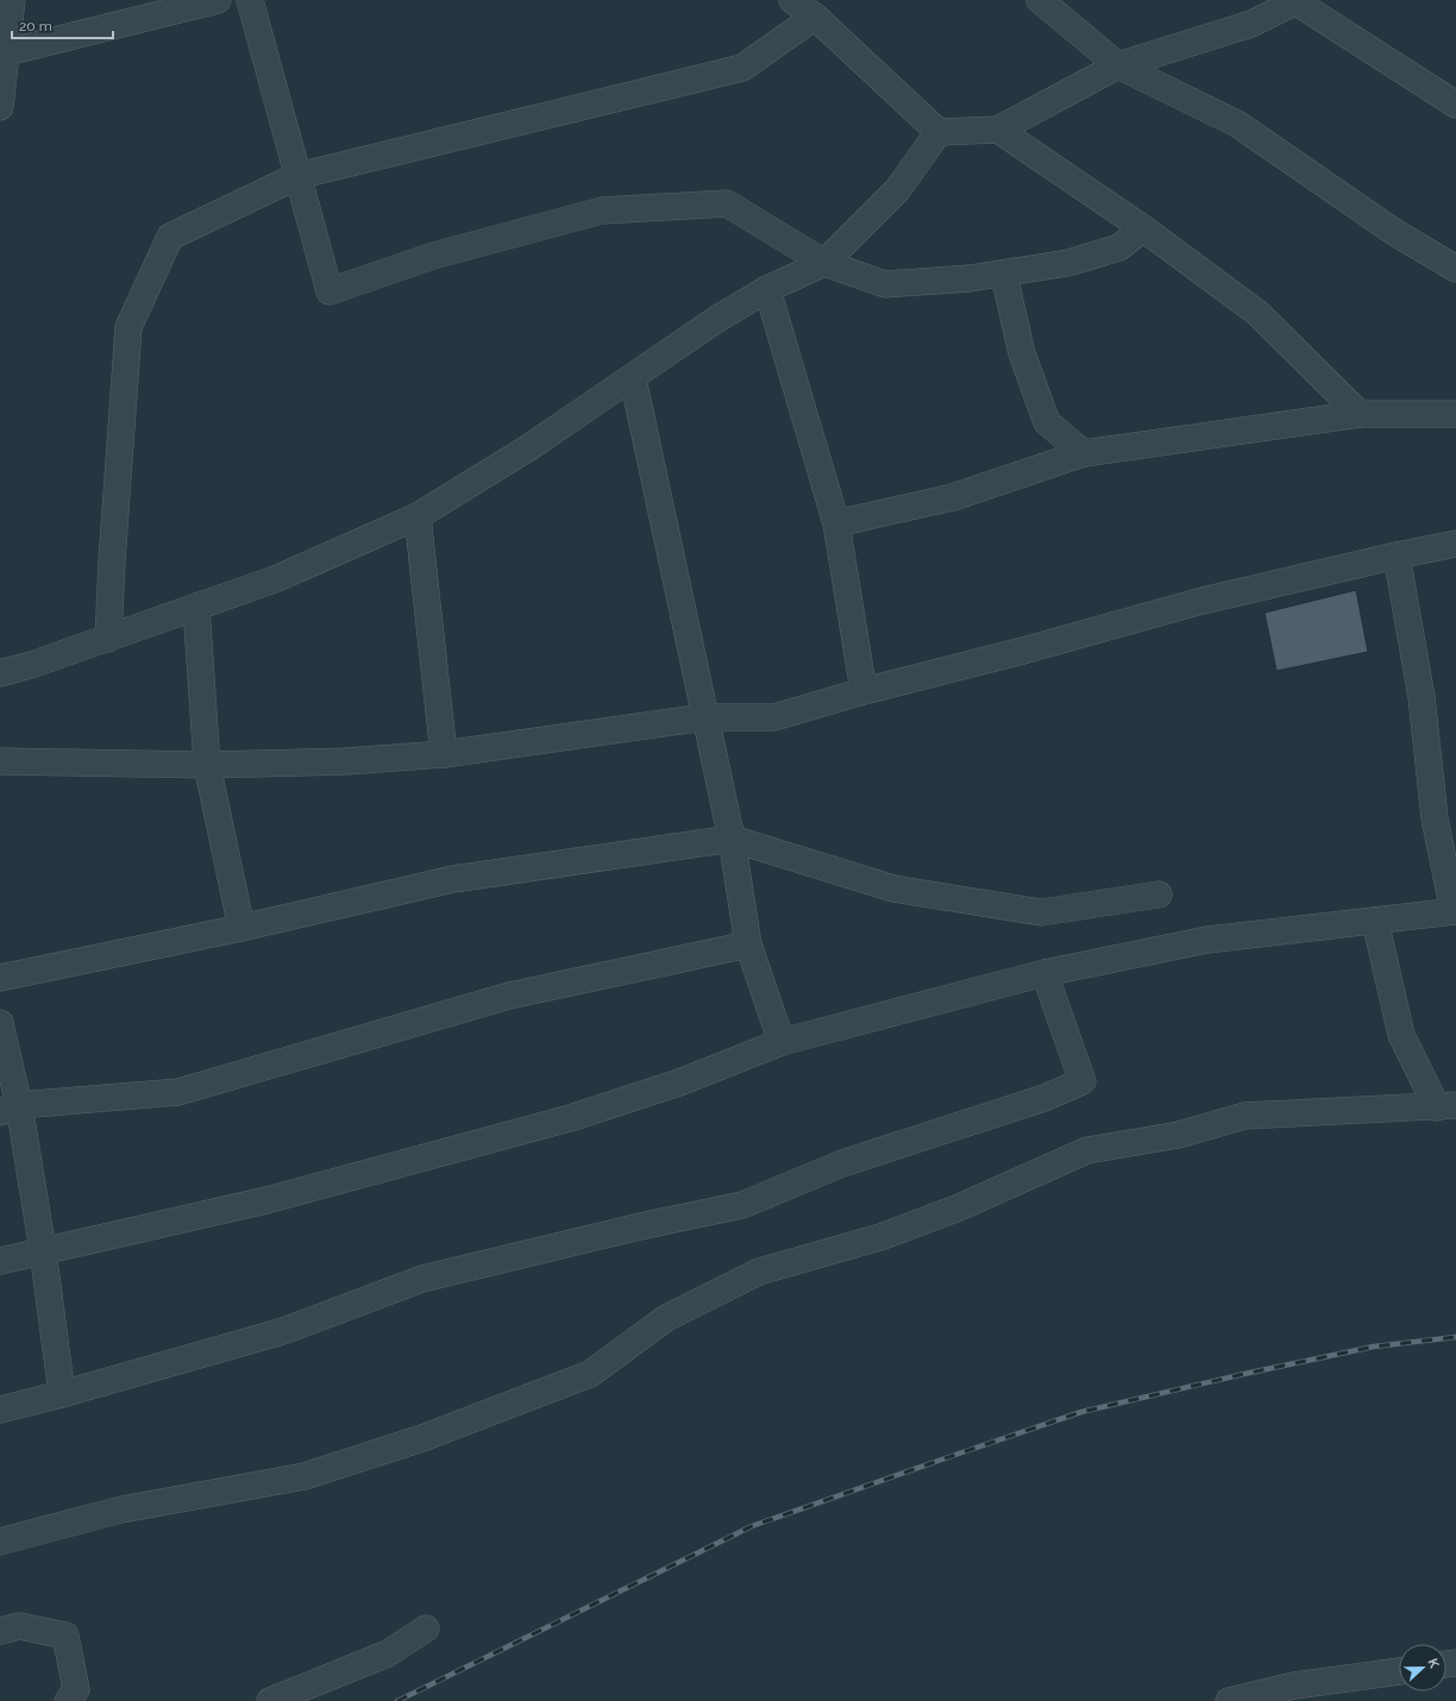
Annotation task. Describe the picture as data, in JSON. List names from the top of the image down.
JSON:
{
  "scale_bar": "20 m",
  "north": "right"
}
